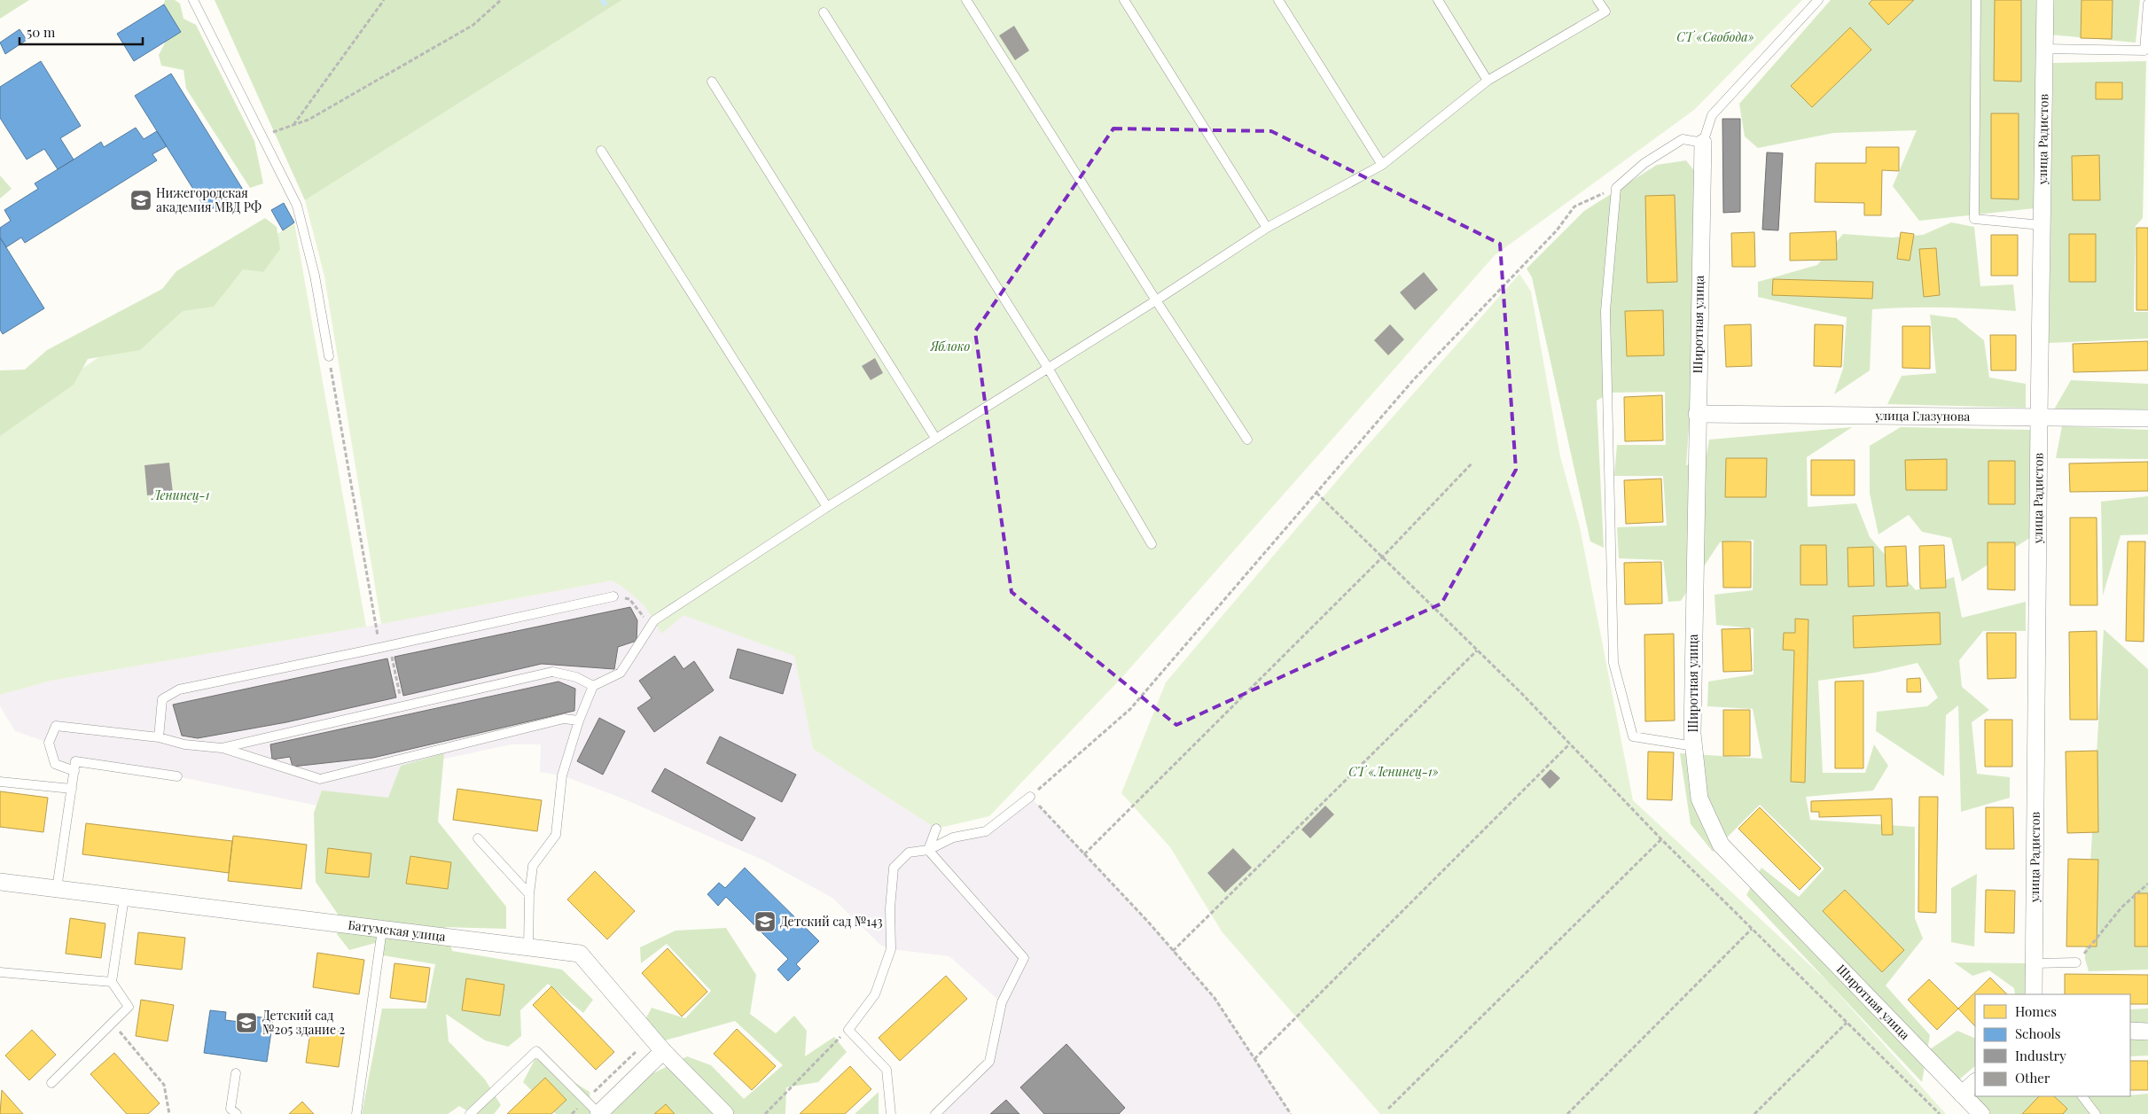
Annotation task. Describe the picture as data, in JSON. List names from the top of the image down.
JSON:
{
  "streets": {
    "street": [
      "улица Радистов",
      "Широтная улица",
      "улица Глазунова",
      "Батумская улица"
    ]
  },
  "crossings": [
    ["улица Радистов", "улица Глазунова"],
    ["Широтная улица", "улица Глазунова"]
  ],
  "parks": [
    "СТ «Свобода»",
    "Яблоко",
    "Ленинец-1",
    "СТ «Ленинец-1»"
  ],
  "places": {
    "school or university": ["Нижегородская академия МВД РФ", "Детский сад №143", "Детский сад №205 здание 2"]
  },
  "legend": [
    "Homes",
    "Schools",
    "Industry",
    "Other"
  ],
  "scale_bar": "50 m"
}
